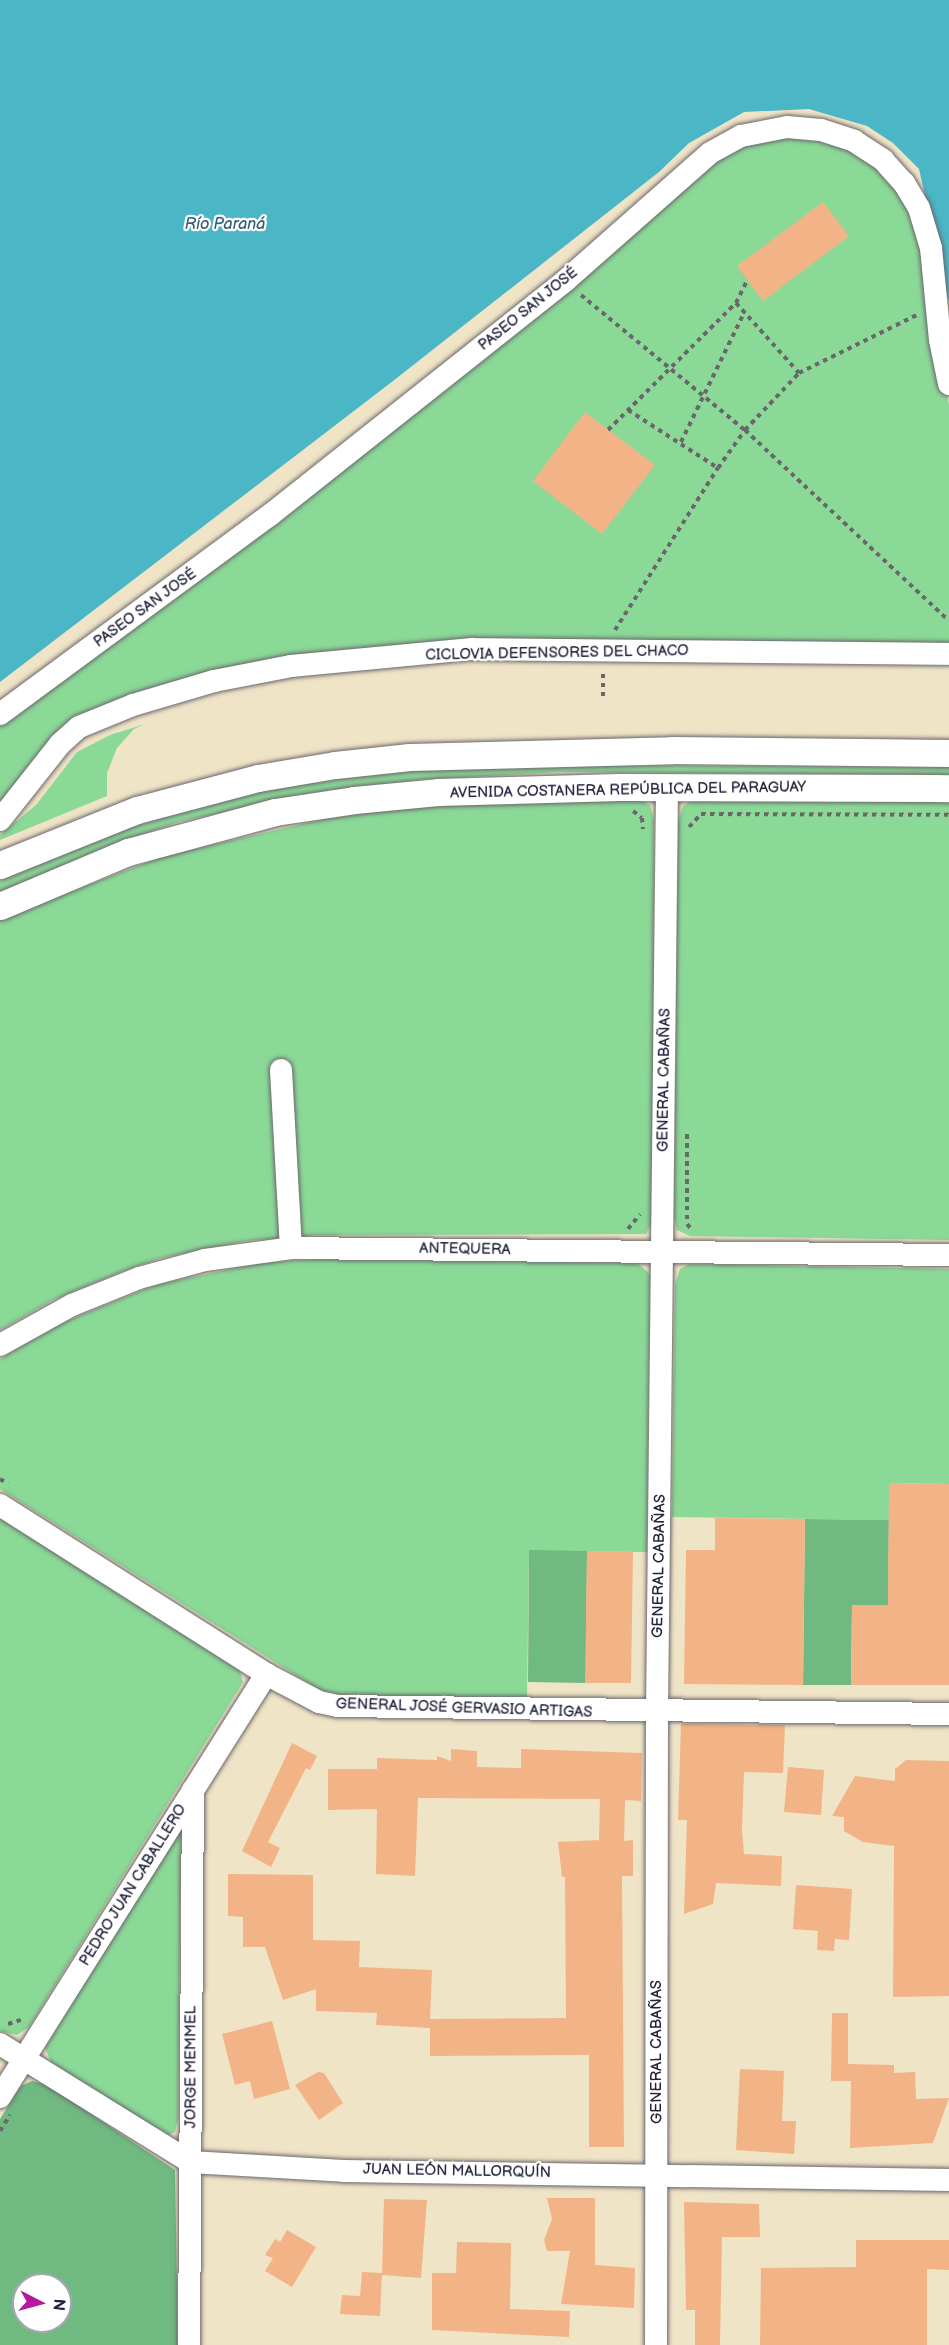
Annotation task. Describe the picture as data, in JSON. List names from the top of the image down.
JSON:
{
  "streets": {
    "main road": ["AVENIDA COSTANERA REPÚBLICA DEL PARAGUAY"],
    "street": [
      "PASEO SAN JOSÉ",
      "GENERAL CABAÑAS",
      "ANTEQUERA",
      "GENERAL JOSÉ GERVASIO ARTIGAS",
      "PEDRO JUAN CABALLERO",
      "JORGE MEMMEL",
      "JUAN LEÓN MALLORQUÍN"
    ]
  },
  "crossings": [
    ["AVENIDA COSTANERA REPÚBLICA DEL PARAGUAY", "GENERAL CABAÑAS"],
    ["GENERAL CABAÑAS", "ANTEQUERA"],
    ["GENERAL CABAÑAS", "GENERAL JOSÉ GERVASIO ARTIGAS"],
    ["GENERAL CABAÑAS", "JUAN LEÓN MALLORQUÍN"],
    ["GENERAL JOSÉ GERVASIO ARTIGAS", "PEDRO JUAN CABALLERO"],
    ["PEDRO JUAN CABALLERO", "JORGE MEMMEL"],
    ["PEDRO JUAN CABALLERO", "JUAN LEÓN MALLORQUÍN"],
    ["JORGE MEMMEL", "JUAN LEÓN MALLORQUÍN"]
  ],
  "water": ["Río Paraná"],
  "north": "right"
}
